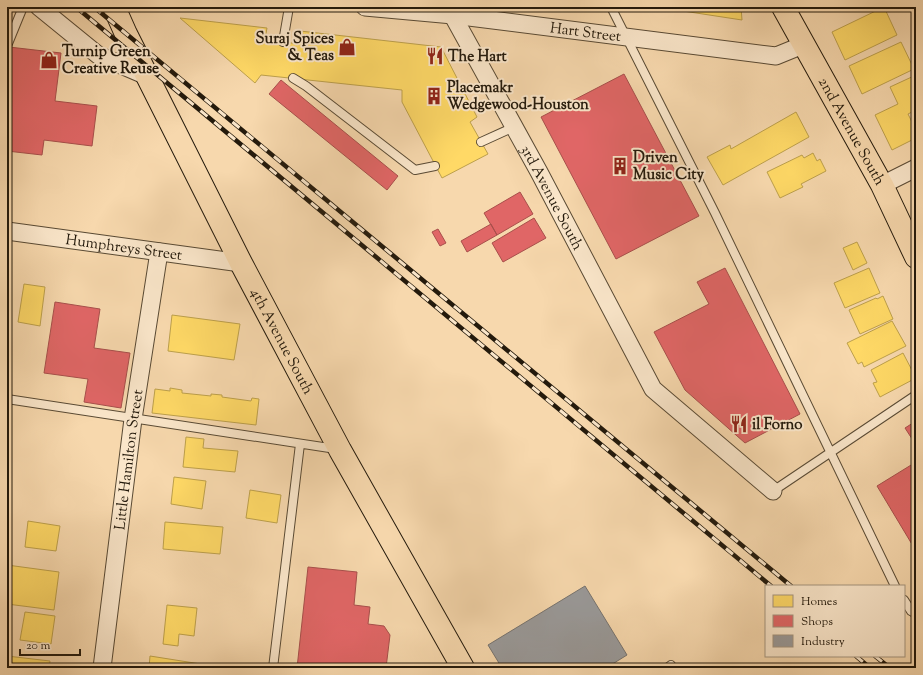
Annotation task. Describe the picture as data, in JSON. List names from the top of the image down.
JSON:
{
  "streets": {
    "main road": ["2nd Avenue South", "4th Avenue South"],
    "street": [
      "Hart Street",
      "3rd Avenue South",
      "Humphreys Street",
      "Little Hamilton Street"
    ]
  },
  "crossings": [
    ["Hart Street", "2nd Avenue South"],
    ["Hart Street", "3rd Avenue South"],
    ["Humphreys Street", "4th Avenue South"],
    ["Humphreys Street", "Little Hamilton Street"]
  ],
  "places": {
    "shop": ["Suraj Spices & Teas", "Turnip Green Creative Reuse"],
    "restaurant": ["The Hart", "il Forno"],
    "building": ["Placemakr Wedgewood-Houston", "Driven Music City"]
  },
  "legend": ["Homes", "Shops", "Industry"],
  "scale_bar": "20 m"
}
